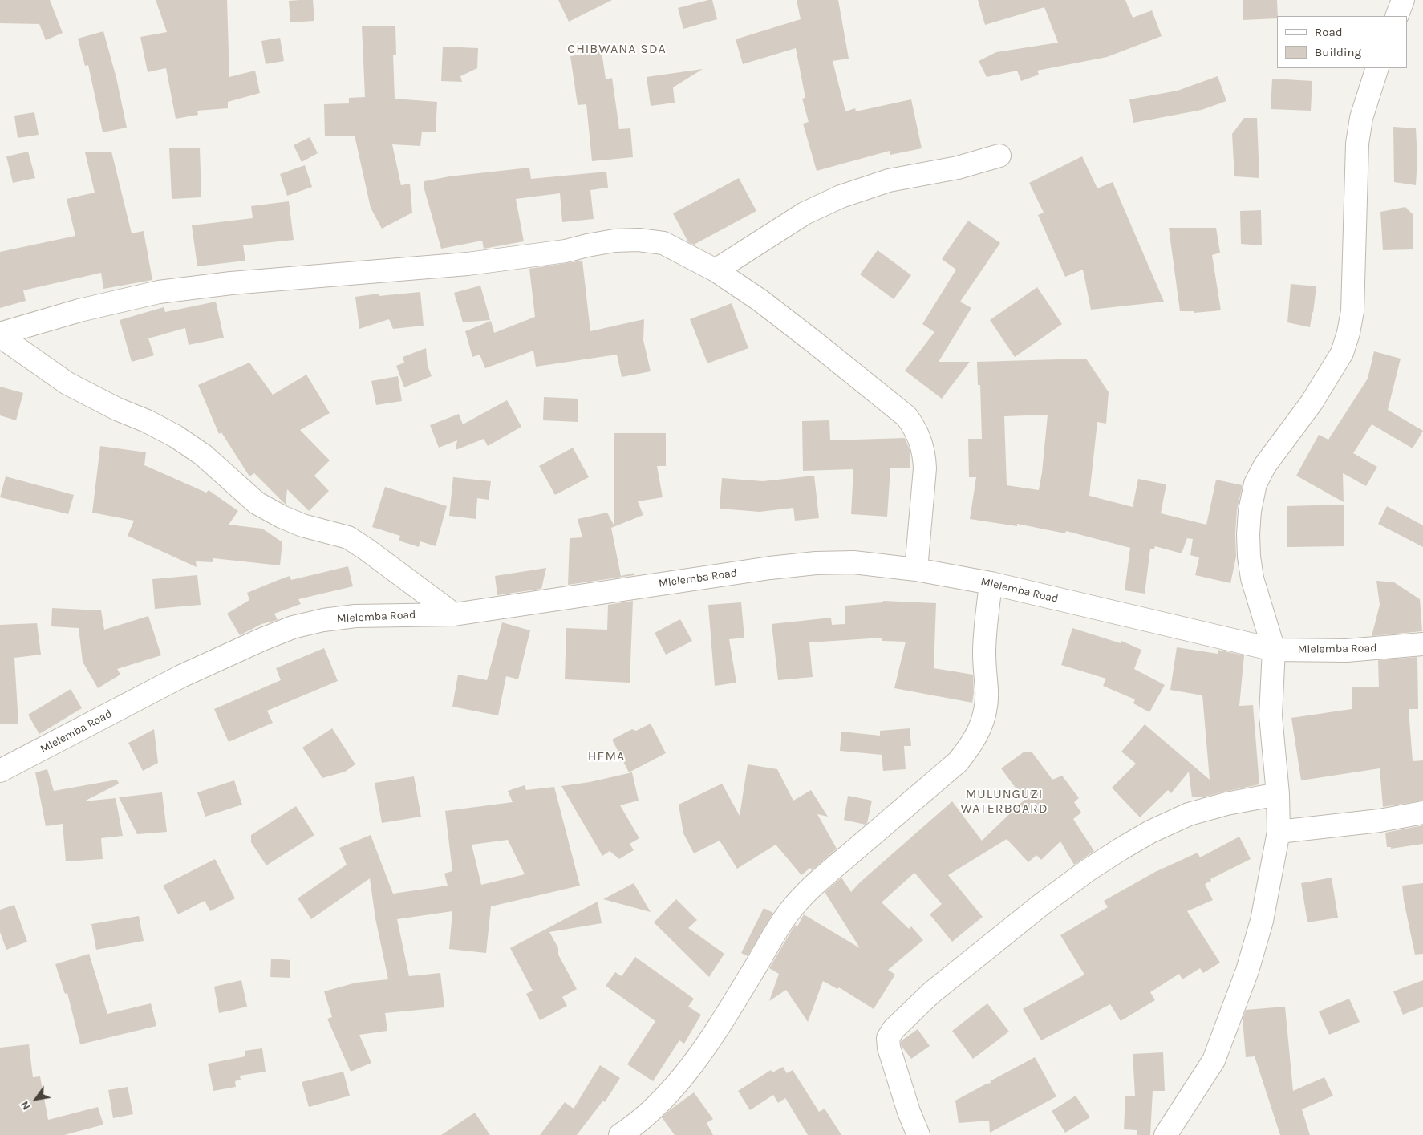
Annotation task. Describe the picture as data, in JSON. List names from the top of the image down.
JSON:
{
  "streets": {
    "street": ["Mlelemba Road"]
  },
  "districts": ["CHIBWANA SDA", "HEMA", "MULUNGUZI WATERBOARD"],
  "legend": ["Road", "Building"],
  "north": "bottom left"
}
